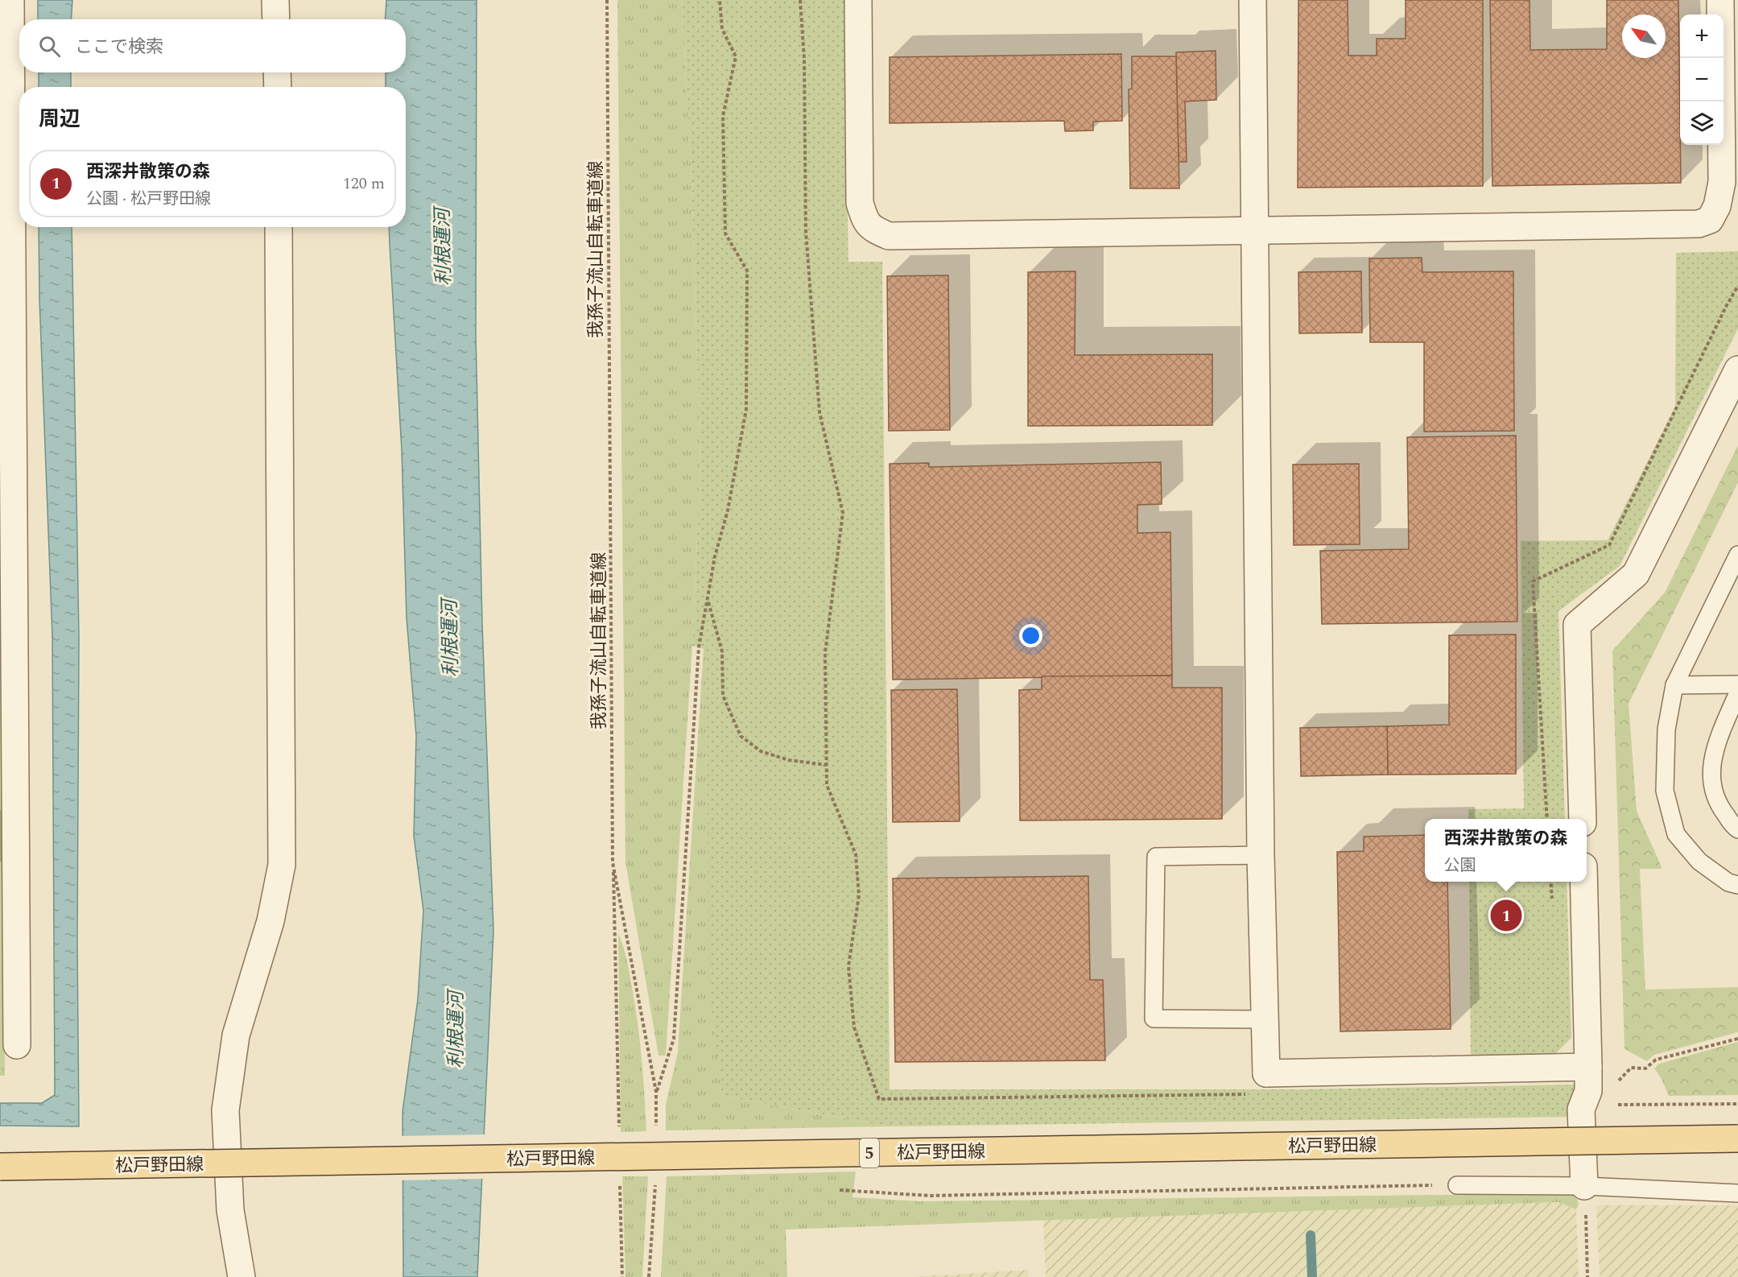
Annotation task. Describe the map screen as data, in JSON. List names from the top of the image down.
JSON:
{
  "streets": {
    "main road": ["松戸野田線", "5"],
    "path": ["我孫子流山自転車道線"]
  },
  "water": ["利根運河"],
  "north": "top left",
  "page": {
    "map_buttons": ["+", "−"],
    "search": "ここで検索",
    "heading": "周辺",
    "list": [
      {
        "mark": "1",
        "name": "西深井散策の森",
        "note": "公園 · 松戸野田線",
        "value": "120 m"
      }
    ],
    "popup": ["西深井散策の森", "公園"],
    "pins": "1"
  }
}
